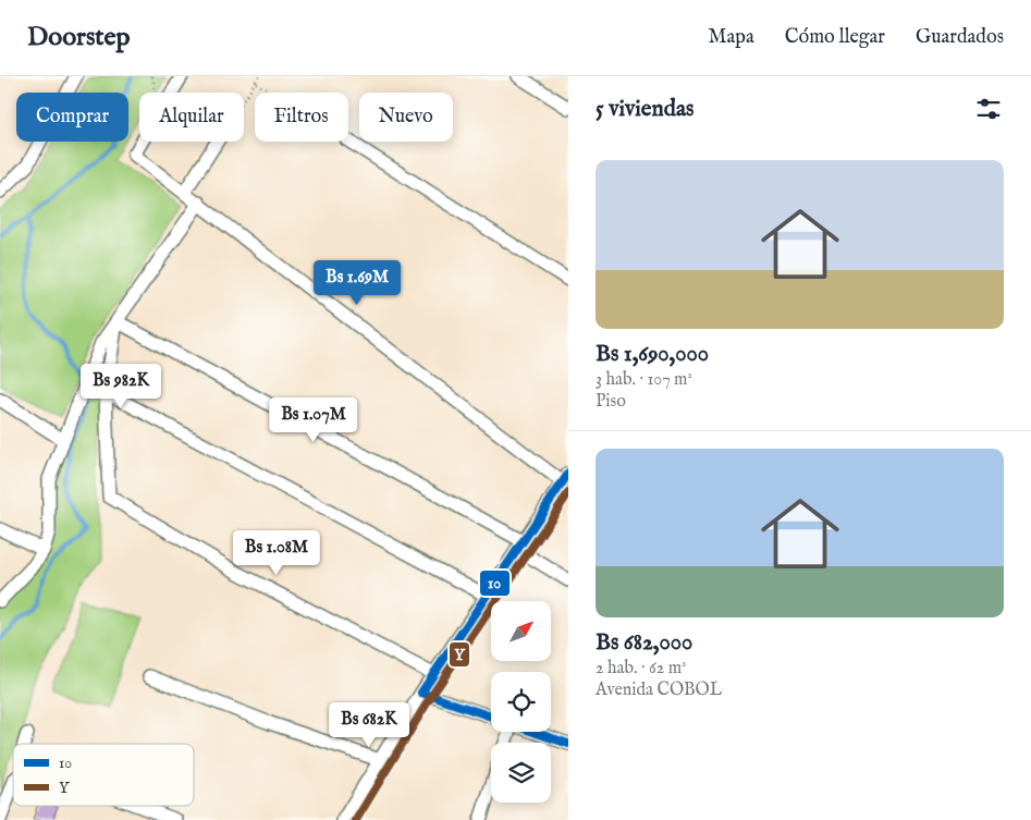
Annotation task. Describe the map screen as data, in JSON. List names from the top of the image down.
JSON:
{
  "lines": ["transit line 10", "transit line Y"],
  "legend": ["10", "Y"],
  "north": "top right",
  "page": {
    "header": "Doorstep",
    "nav": ["Mapa", "Cómo llegar", "Guardados"],
    "heading": "5 viviendas",
    "chip": [
      "Comprar",
      "Alquilar",
      "Filtros",
      "Nuevo"
    ],
    "list": [
      {
        "name": "Bs 1,690,000",
        "note": "3 hab. · 107 m² · Piso"
      },
      {
        "name": "Bs 682,000",
        "note": "2 hab. · 62 m² · Avenida COBOL"
      }
    ],
    "price": [
      "Bs 1.69M",
      "Bs 982K",
      "Bs 1.07M",
      "Bs 1.08M",
      "Bs 682K"
    ]
  }
}
